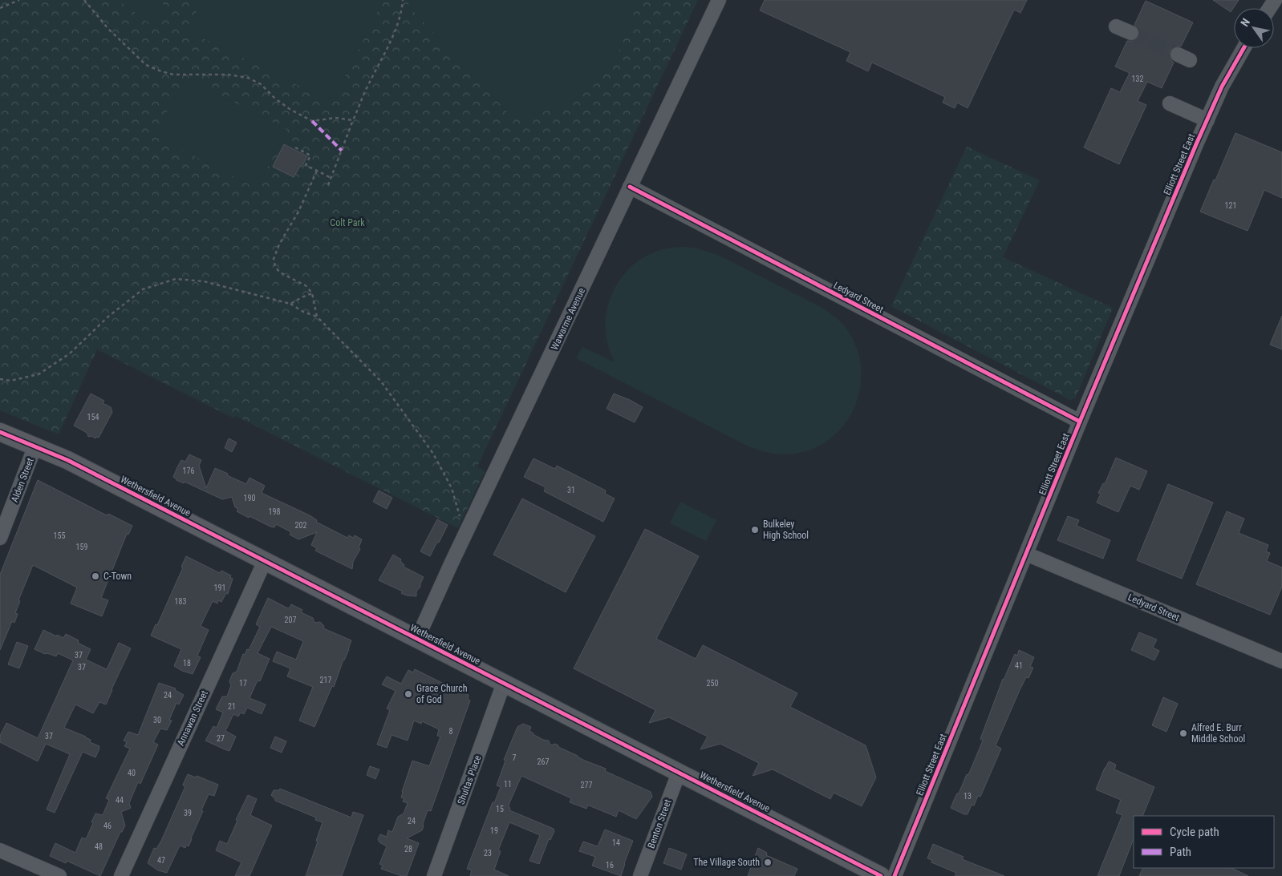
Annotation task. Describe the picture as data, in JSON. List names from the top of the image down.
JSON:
{
  "streets": {
    "main road": ["Wethersfield Avenue"],
    "street": [
      "Elliott Street East",
      "Ledyard Street",
      "Wawarme Avenue",
      "Alden Street",
      "Annawan Street",
      "Shultas Place",
      "Benton Street"
    ]
  },
  "crossings": [
    ["Elliott Street East", "Ledyard Street"],
    ["Ledyard Street", "Wawarme Avenue"],
    ["Wawarme Avenue", "Wethersfield Avenue"],
    ["Alden Street", "Wethersfield Avenue"],
    ["Wethersfield Avenue", "Annawan Street"],
    ["Wethersfield Avenue", "Shultas Place"],
    ["Wethersfield Avenue", "Benton Street"]
  ],
  "parks": ["Colt Park"],
  "places": [
    "Bulkeley High School",
    "C-Town",
    "Grace Church of God",
    "Alfred E. Burr Middle School",
    "The Village South"
  ],
  "house_numbers": [
    "132",
    "121",
    "154",
    "176",
    "31",
    "190",
    "198",
    "202",
    "155",
    "159",
    "191",
    "183",
    "207",
    "37",
    "18",
    "41",
    "37",
    "217",
    "17",
    "250",
    "24",
    "21",
    "30",
    "8",
    "37",
    "27",
    "7",
    "267",
    "40",
    "11",
    "277",
    "13",
    "44",
    "15",
    "39",
    "24",
    "46",
    "19",
    "14",
    "48",
    "28",
    "23",
    "47",
    "16"
  ],
  "legend": ["Cycle path", "Path"],
  "north": "top left"
}
